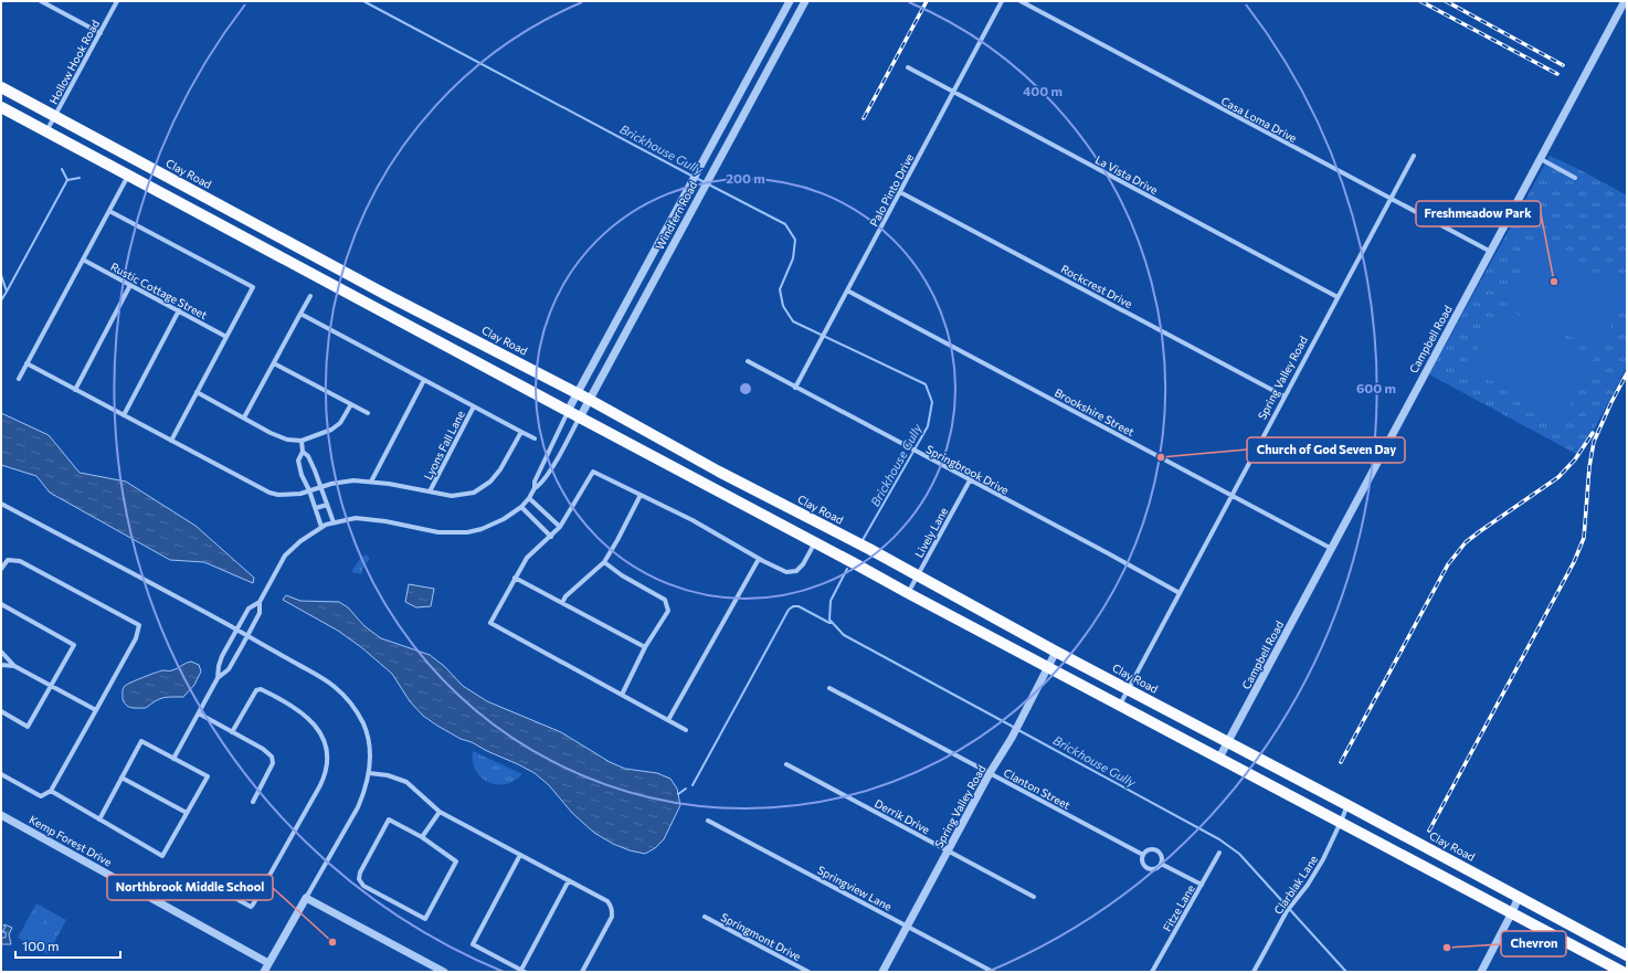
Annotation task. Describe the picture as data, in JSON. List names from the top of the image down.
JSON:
{
  "streets": {
    "main road": ["Clay Road"],
    "street": [
      "Hollow Hook Road",
      "Casa Loma Drive",
      "La Vista Drive",
      "Palo Pinto Drive",
      "Windfern Road",
      "Rockcrest Drive",
      "Rustic Cottage Street",
      "Campbell Road",
      "Spring Valley Road",
      "Brookshire Street",
      "Lyons Fall Lane",
      "Springbrook Drive",
      "Lively Lane",
      "Clanton Street",
      "Derrik Drive",
      "Kemp Forest Drive",
      "Clarblak Lane",
      "Springview Lane",
      "Fitze Lane",
      "Springmont Drive"
    ]
  },
  "crossings": [
    ["Hollow Hook Road", "Clay Road"],
    ["Casa Loma Drive", "Campbell Road"],
    ["Casa Loma Drive", "Spring Valley Road"],
    ["Clay Road", "Windfern Road"],
    ["Clay Road", "Campbell Road"],
    ["Clay Road", "Spring Valley Road"],
    ["Clay Road", "Lively Lane"],
    ["Clay Road", "Clarblak Lane"],
    ["La Vista Drive", "Palo Pinto Drive"],
    ["La Vista Drive", "Spring Valley Road"],
    ["Palo Pinto Drive", "Rockcrest Drive"],
    ["Palo Pinto Drive", "Brookshire Street"],
    ["Palo Pinto Drive", "Springbrook Drive"],
    ["Rockcrest Drive", "Spring Valley Road"],
    ["Campbell Road", "Brookshire Street"],
    ["Spring Valley Road", "Brookshire Street"],
    ["Spring Valley Road", "Springbrook Drive"],
    ["Spring Valley Road", "Clanton Street"],
    ["Spring Valley Road", "Derrik Drive"],
    ["Spring Valley Road", "Springview Lane"],
    ["Springbrook Drive", "Lively Lane"],
    ["Clanton Street", "Fitze Lane"]
  ],
  "water": ["Brickhouse Gully"],
  "places": [
    "Freshmeadow Park",
    "Church of God Seven Day",
    "Northbrook Middle School",
    "Chevron"
  ],
  "scale_bar": "100 m",
  "rings": ["400 m", "200 m", "600 m"]
}
